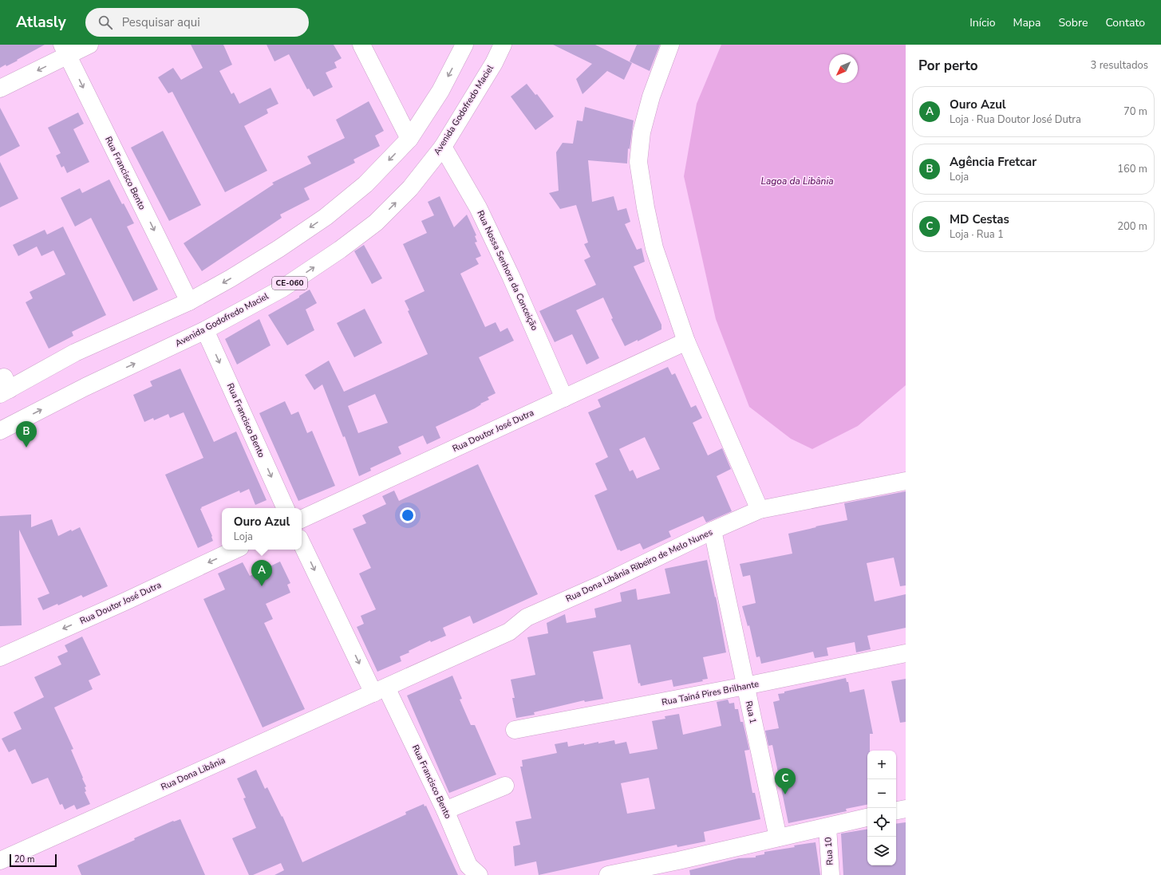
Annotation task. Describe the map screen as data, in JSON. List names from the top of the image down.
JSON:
{
  "streets": {
    "street": [
      "Avenida Godofredo Maciel",
      "Rua Francisco Bento",
      "Rua Nossa Senhora da Conceição",
      "CE-060",
      "Rua Doutor José Dutra",
      "Rua Dona Libânia Ribeiro de Melo Nunes",
      "Rua Tainá Pires Brilhante",
      "Rua 1",
      "Rua Dona Libânia",
      "Rua 10"
    ]
  },
  "crossings": [
    ["Avenida Godofredo Maciel", "Rua Francisco Bento"],
    ["Avenida Godofredo Maciel", "Rua Nossa Senhora da Conceição"],
    ["Rua Francisco Bento", "Rua Dona Libânia Ribeiro de Melo Nunes"],
    ["Rua Francisco Bento", "Rua Dona Libânia"],
    ["Rua Nossa Senhora da Conceição", "Rua Doutor José Dutra"],
    ["Rua Dona Libânia Ribeiro de Melo Nunes", "Rua 1"],
    ["Rua Dona Libânia Ribeiro de Melo Nunes", "Rua Dona Libânia"],
    ["Rua Tainá Pires Brilhante", "Rua 1"]
  ],
  "one_way": ["Rua Francisco Bento", "Rua Doutor José Dutra"],
  "water": ["Lagoa da Libânia"],
  "scale_bar": "20 m",
  "north": "bottom left",
  "page": {
    "header": "Atlasly",
    "search": "Pesquisar aqui",
    "nav": [
      "Início",
      "Mapa",
      "Sobre",
      "Contato"
    ],
    "heading": ["Por perto", "3 resultados"],
    "list": [
      {
        "mark": "A",
        "name": "Ouro Azul",
        "note": "Loja · Rua Doutor José Dutra",
        "value": "70 m"
      },
      {
        "mark": "B",
        "name": "Agência Fretcar",
        "note": "Loja",
        "value": "160 m"
      },
      {
        "mark": "C",
        "name": "MD Cestas",
        "note": "Loja · Rua 1",
        "value": "200 m"
      }
    ],
    "pins": ["B", "A", "C"],
    "popup": ["Ouro Azul", "Loja"],
    "map_buttons": ["+", "−"],
    "scale": "20 m"
  }
}
